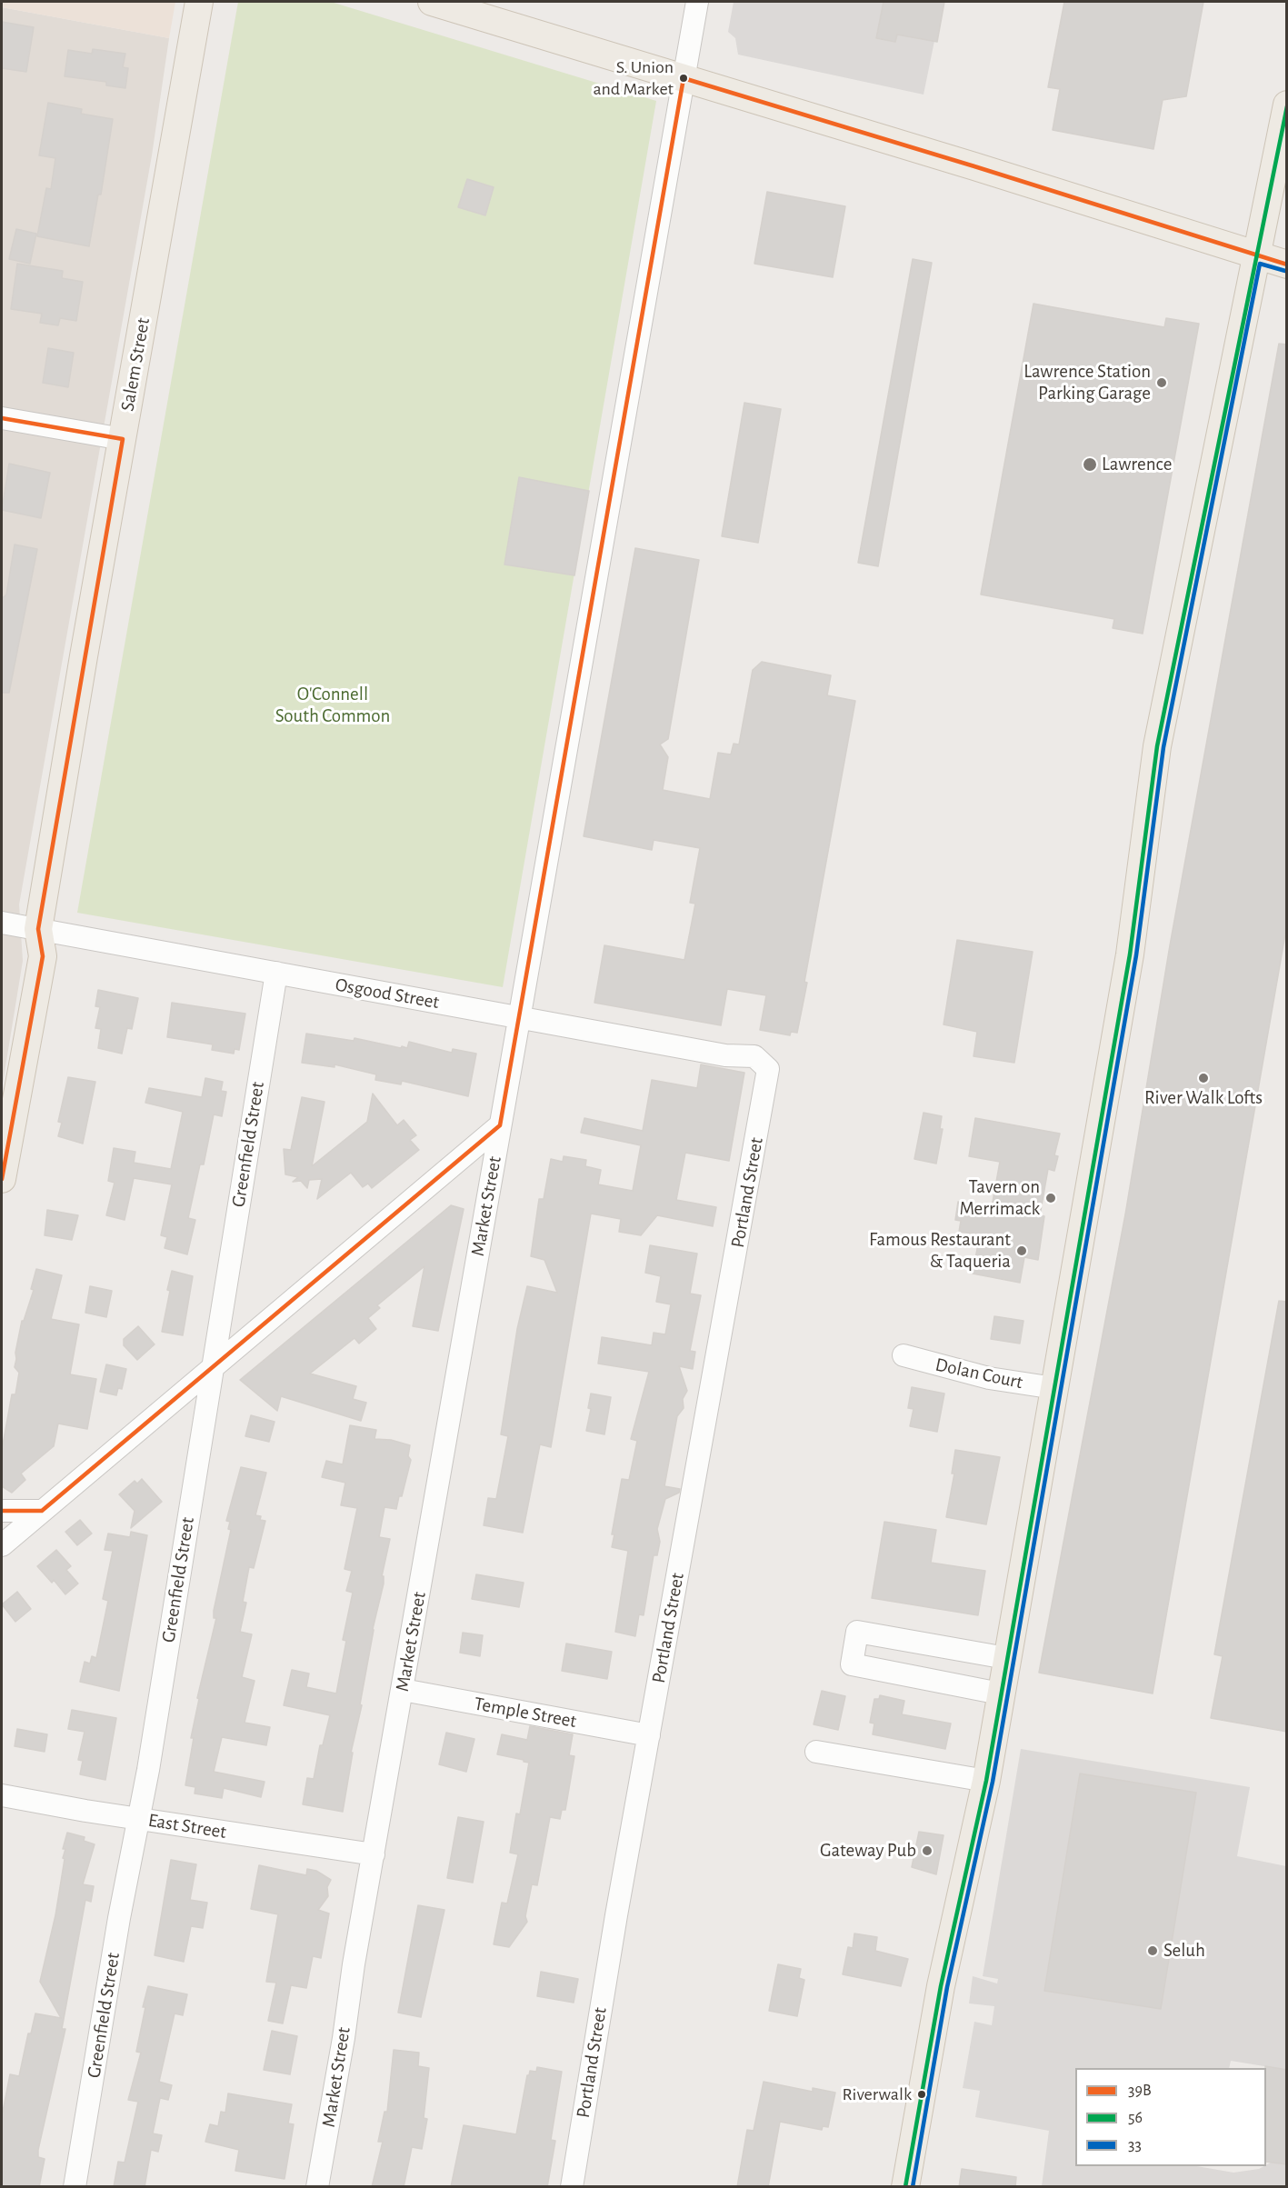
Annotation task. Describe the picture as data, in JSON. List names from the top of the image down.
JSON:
{
  "streets": {
    "main road": ["Salem Street"],
    "street": [
      "Osgood Street",
      "Greenfield Street",
      "Portland Street",
      "Market Street",
      "Dolan Court",
      "Temple Street",
      "East Street"
    ]
  },
  "crossings": [
    ["Salem Street", "Osgood Street"],
    ["Osgood Street", "Greenfield Street"],
    ["Osgood Street", "Portland Street"],
    ["Osgood Street", "Market Street"],
    ["Greenfield Street", "East Street"],
    ["Portland Street", "Temple Street"],
    ["Market Street", "Temple Street"],
    ["Market Street", "East Street"]
  ],
  "parks": ["O'Connell South Common"],
  "places": [
    "S. Union and Market",
    "Lawrence Station Parking Garage",
    "Lawrence",
    "River Walk Lofts",
    "Tavern on Merrimack",
    "Famous Restaurant & Taqueria",
    "Gateway Pub",
    "Seluh",
    "Riverwalk"
  ],
  "lines": ["transit line 39B", "transit line 56", "transit line 33"],
  "legend": ["39B", "56", "33"]
}
